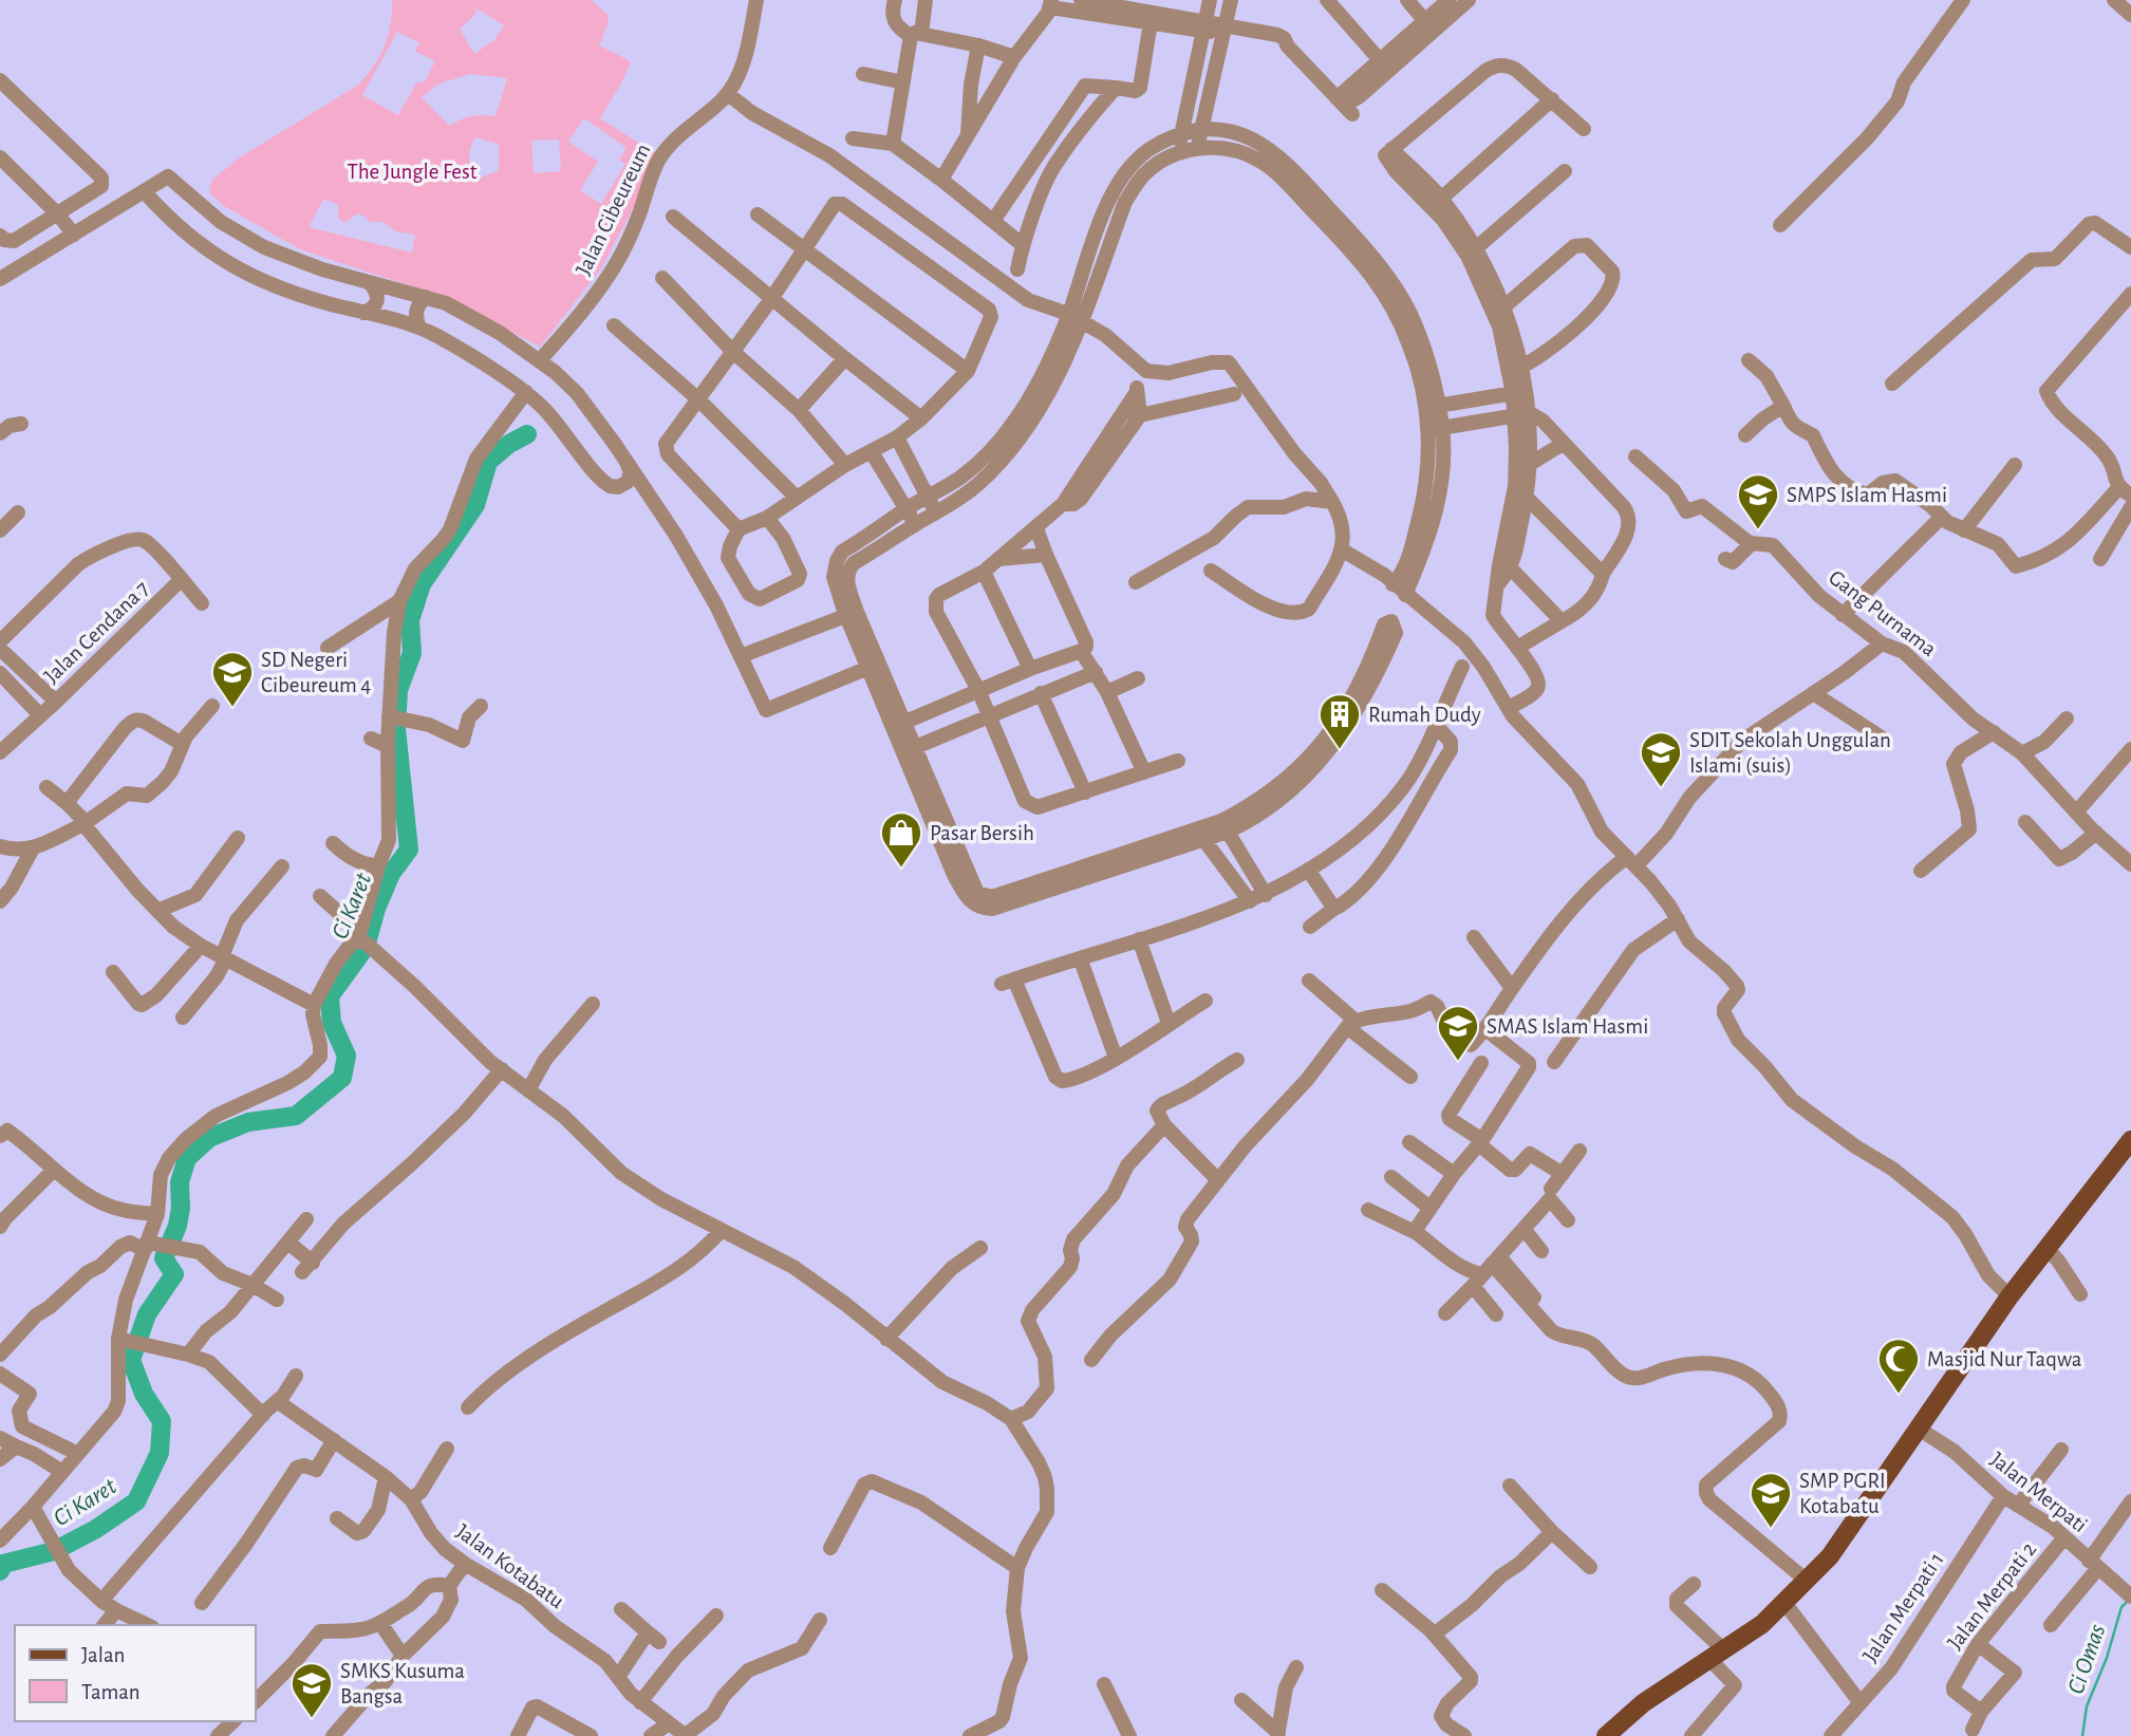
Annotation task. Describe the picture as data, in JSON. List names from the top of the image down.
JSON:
{
  "streets": {
    "street": [
      "Jalan Cibeureum",
      "Gang Purnama",
      "Jalan Cendana 7",
      "Jalan Merpati",
      "Jalan Kotabatu",
      "Jalan Merpati 2",
      "Jalan Merpati 1"
    ]
  },
  "crossings": [
    ["Jalan Merpati", "Jalan Merpati 2"],
    ["Jalan Merpati", "Jalan Merpati 1"]
  ],
  "water": ["Ci Karet", "Ci Omas"],
  "parks": ["The Jungle Fest"],
  "places": {
    "school or university": [
      "SMPS Islam Hasmi",
      "SD Negeri Cibeureum 4",
      "SDIT Sekolah Unggulan Islami (suis)",
      "SMAS Islam Hasmi",
      "SMP PGRI Kotabatu",
      "SMKS Kusuma Bangsa"
    ],
    "building": ["Rumah Dudy"],
    "shop": ["Pasar Bersih"],
    "mosque": ["Masjid Nur Taqwa"]
  },
  "legend": ["Jalan", "Taman"]
}
